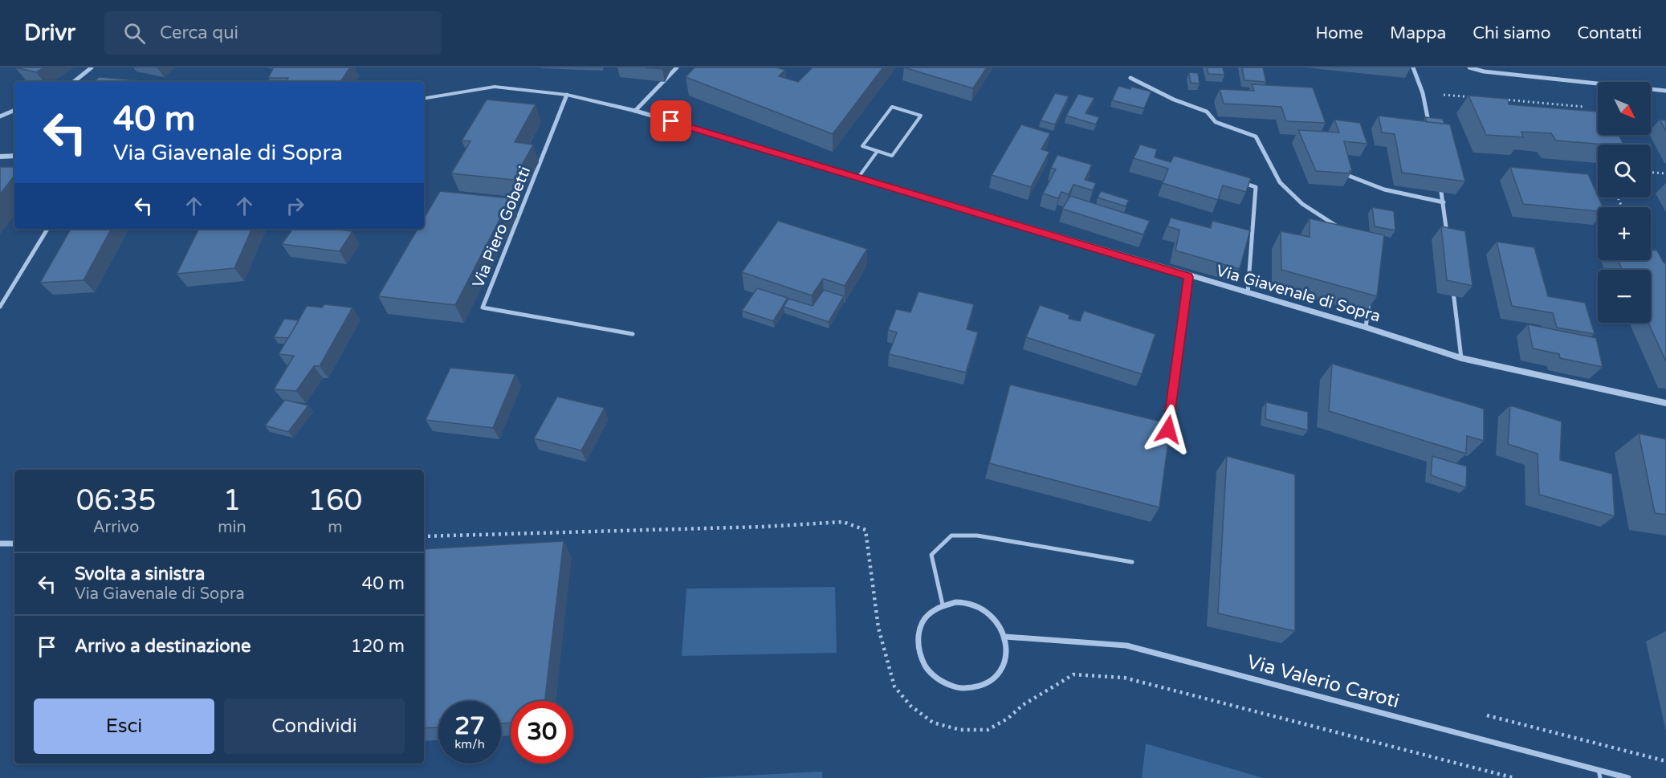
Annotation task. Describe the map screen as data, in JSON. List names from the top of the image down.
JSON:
{
  "streets": {
    "street": ["Via Piero Gobetti", "Via Giavenale di Sopra", "Via Valerio Caroti"]
  },
  "crossings": [
    ["Via Piero Gobetti", "Via Giavenale di Sopra"]
  ],
  "north": "bottom right",
  "page": {
    "header": "Drivr",
    "search": "Cerca qui",
    "nav": [
      "Home",
      "Mappa",
      "Chi siamo",
      "Contatti"
    ],
    "map_buttons": ["+", "−"],
    "turn": ["40 m", "Via Giavenale di Sopra"],
    "eta": [
      "06:35",
      "Arrivo",
      "1",
      "min",
      "160",
      "m"
    ],
    "list": [
      {
        "name": "Svolta a sinistra",
        "note": "Via Giavenale di Sopra",
        "value": "40 m"
      },
      {
        "name": "Arrivo a destinazione",
        "value": "120 m"
      }
    ],
    "buttons": ["Esci", "Condividi"],
    "speed": "27 km/h",
    "limit": "30"
  }
}
